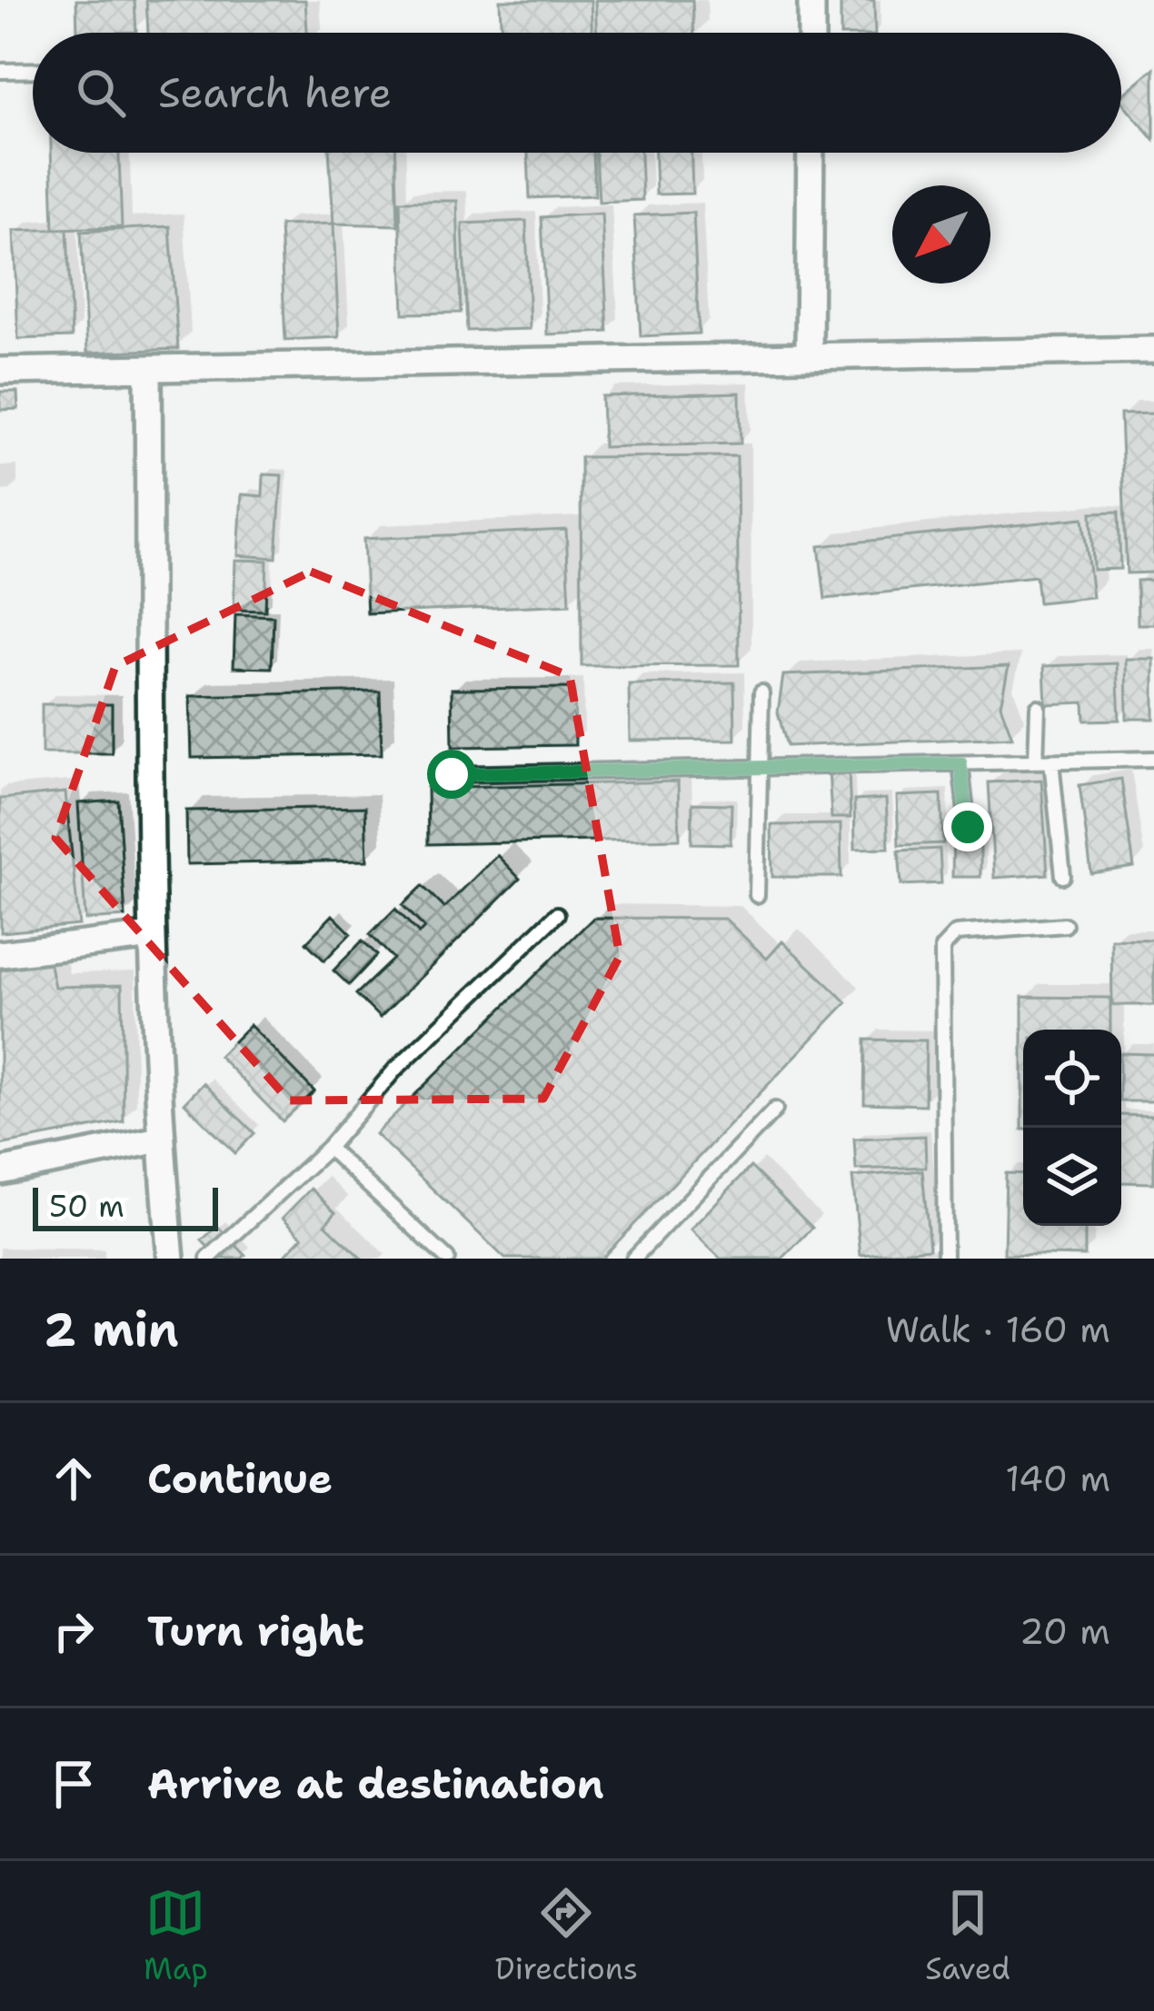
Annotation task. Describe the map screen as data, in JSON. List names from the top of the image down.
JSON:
{
  "scale_bar": "50 m",
  "north": "bottom left",
  "page": {
    "search": "Search here",
    "scale": "50 m",
    "heading": ["2 min", "Walk · 160 m"],
    "list": [
      ["Continue", "140 m"],
      ["Turn right", "20 m"],
      "Arrive at destination"
    ],
    "nav": ["Map", "Directions", "Saved"]
  }
}
